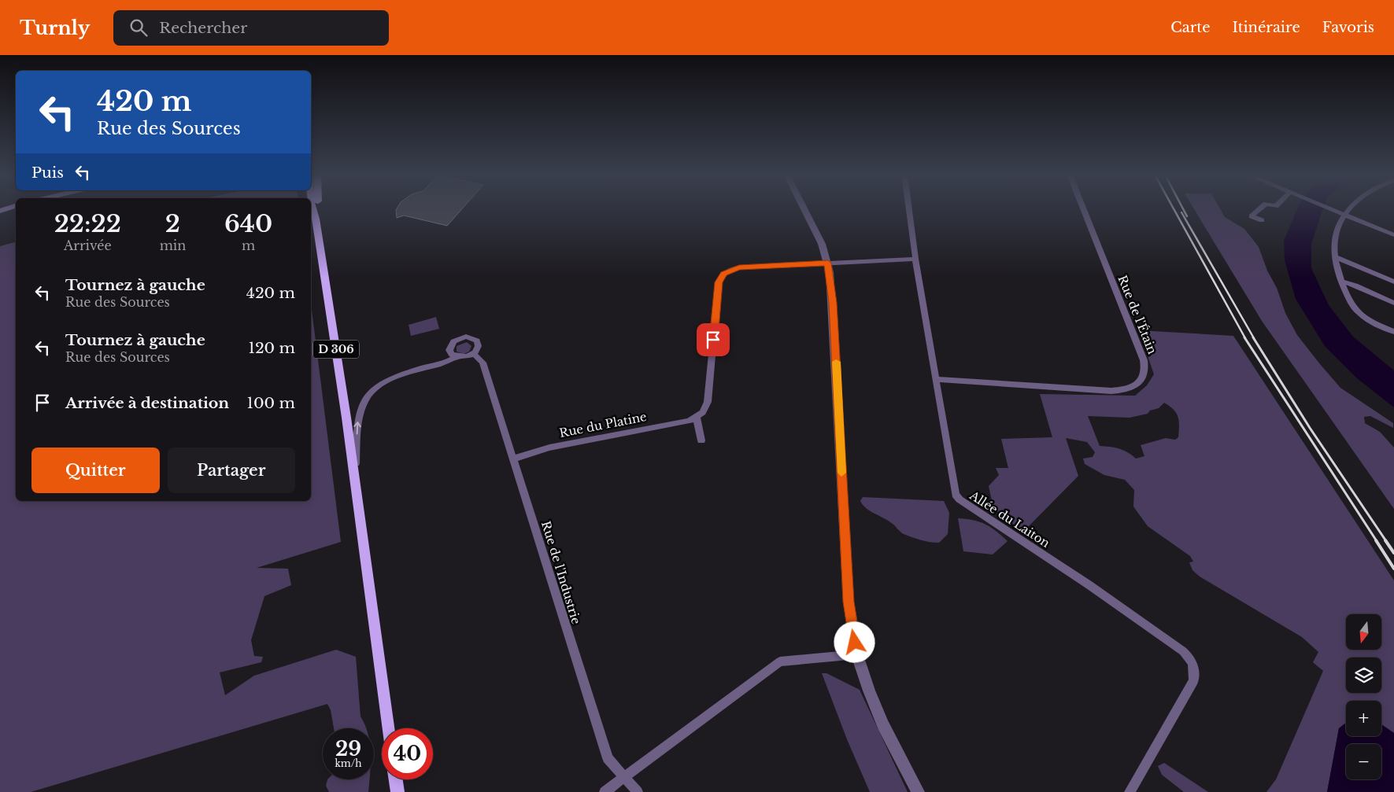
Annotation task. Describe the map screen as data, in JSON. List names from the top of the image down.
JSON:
{
  "streets": {
    "main road": ["D 306"],
    "street": [
      "Rue de l'Étain",
      "Rue du Platine",
      "Allée du Laiton",
      "Rue de l'Industrie"
    ]
  },
  "crossings": [
    ["Rue de l'Étain", "Allée du Laiton"],
    ["Rue du Platine", "Rue de l'Industrie"]
  ],
  "north": "bottom",
  "page": {
    "header": "Turnly",
    "search": "Rechercher",
    "nav": ["Carte", "Itinéraire", "Favoris"],
    "turn": ["420 m", "Rue des Sources"],
    "then": "Puis",
    "eta": [
      "22:22",
      "Arrivée",
      "2",
      "min",
      "640",
      "m"
    ],
    "list": [
      {
        "name": "Tournez à gauche",
        "note": "Rue des Sources",
        "value": "420 m"
      },
      {
        "name": "Tournez à gauche",
        "note": "Rue des Sources",
        "value": "120 m"
      },
      {
        "name": "Arrivée à destination",
        "value": "100 m"
      }
    ],
    "buttons": ["Quitter", "Partager"],
    "map_buttons": ["+", "−"],
    "speed": "29 km/h",
    "limit": "40"
  }
}
